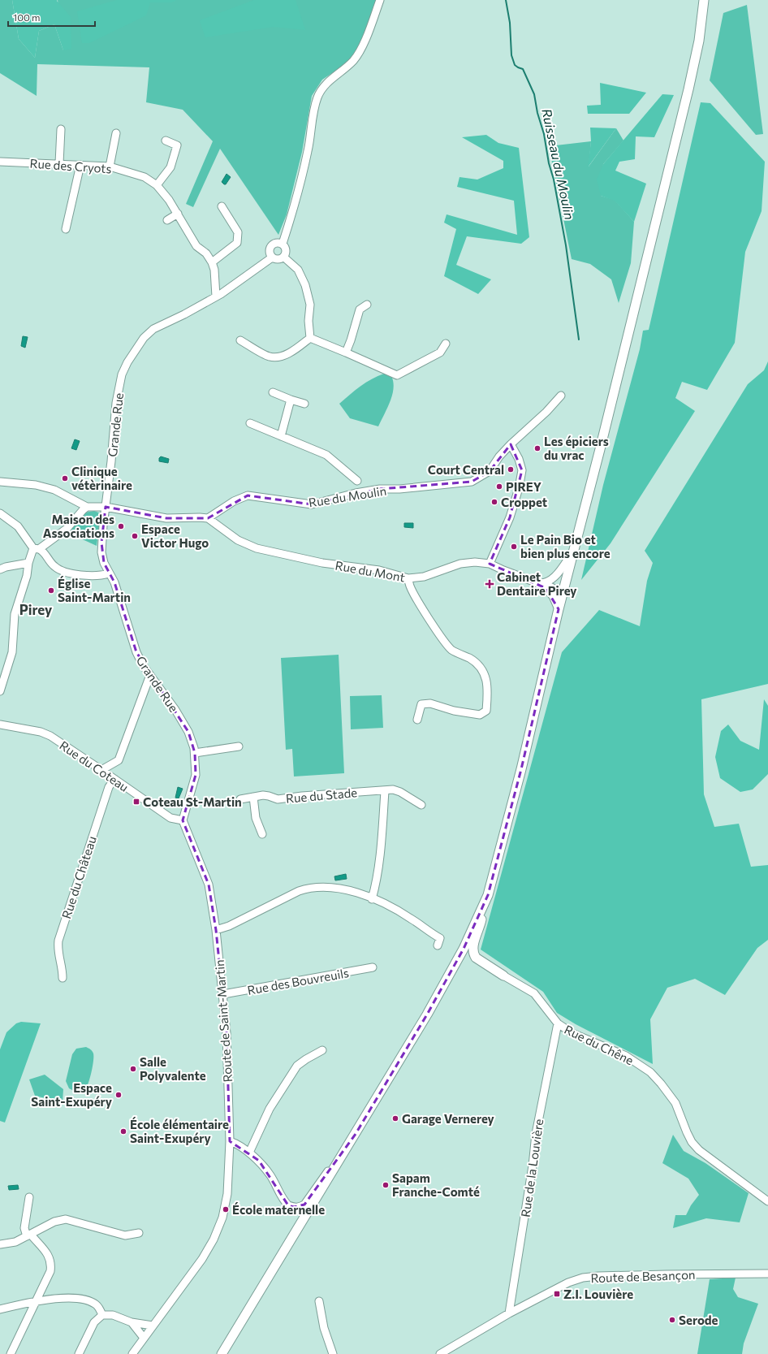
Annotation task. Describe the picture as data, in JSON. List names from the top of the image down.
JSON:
{
  "streets": {
    "street": [
      "Rue des Cryots",
      "Grande Rue",
      "Rue du Moulin",
      "Rue du Mont",
      "Rue du Coteau",
      "Rue du Stade",
      "Rue du Château",
      "Rue des Bouvreuils",
      "Route de Saint-Martin",
      "Rue du Chêne",
      "Rue de la Louvière",
      "Route de Besançon"
    ]
  },
  "crossings": [
    ["Grande Rue", "Rue du Coteau"],
    ["Grande Rue", "Route de Saint-Martin"],
    ["Rue du Moulin", "Rue du Mont"],
    ["Rue du Coteau", "Rue du Château"],
    ["Rue du Coteau", "Route de Saint-Martin"],
    ["Rue des Bouvreuils", "Route de Saint-Martin"],
    ["Rue du Chêne", "Rue de la Louvière"],
    ["Rue de la Louvière", "Route de Besançon"]
  ],
  "districts": ["Pirey"],
  "water": ["Ruisseau du Moulin"],
  "places": {
    "other": [
      "Les épiciers du vrac",
      "Court Central",
      "Clinique vétèrinaire",
      "PIREY",
      "Croppet",
      "Maison des Associations",
      "Espace Victor Hugo",
      "Le Pain Bio et bien plus encore",
      "Église Saint-Martin",
      "Salle Polyvalente",
      "Espace Saint-Exupéry",
      "Garage Vernerey",
      "École élémentaire Saint-Exupéry",
      "Sapam Franche-Comté",
      "École maternelle",
      "Serode"
    ],
    "health": ["Cabinet Dentaire Pirey"],
    "transit": ["Coteau St-Martin", "Z.I. Louvière"]
  },
  "scale_bar": "100 m"
}
